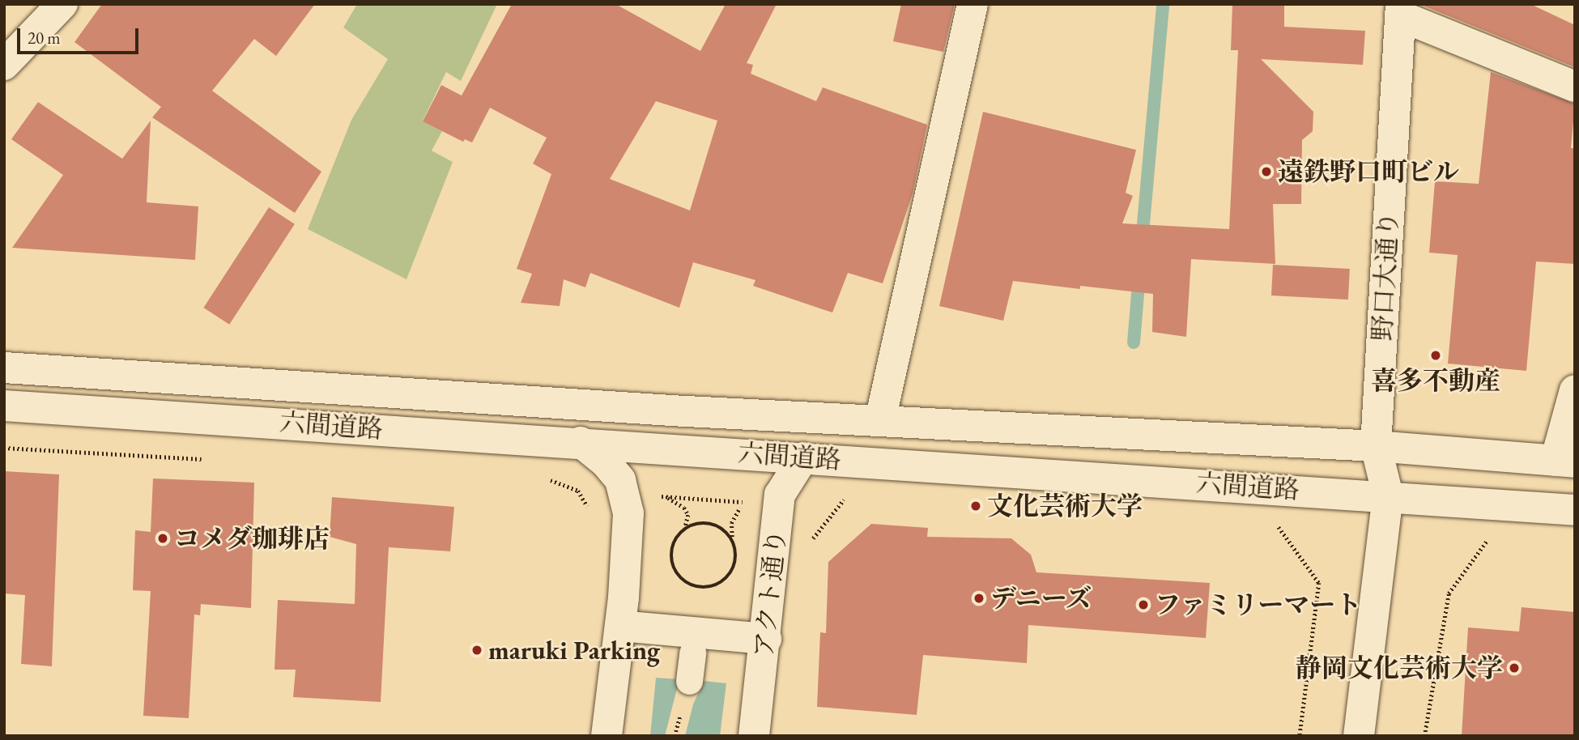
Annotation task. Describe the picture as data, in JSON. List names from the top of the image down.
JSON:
{
  "streets": {
    "street": ["野口大通り", "六間道路", "アクト通り"]
  },
  "crossings": [
    ["野口大通り", "六間道路"],
    ["六間道路", "アクト通り"]
  ],
  "places": [
    "遠鉄野口町ビル",
    "喜多不動産",
    "文化芸術大学",
    "コメダ珈琲店",
    "デニーズ",
    "ファミリーマート",
    "maruki Parking",
    "静岡文化芸術大学"
  ],
  "scale_bar": "20 m"
}
